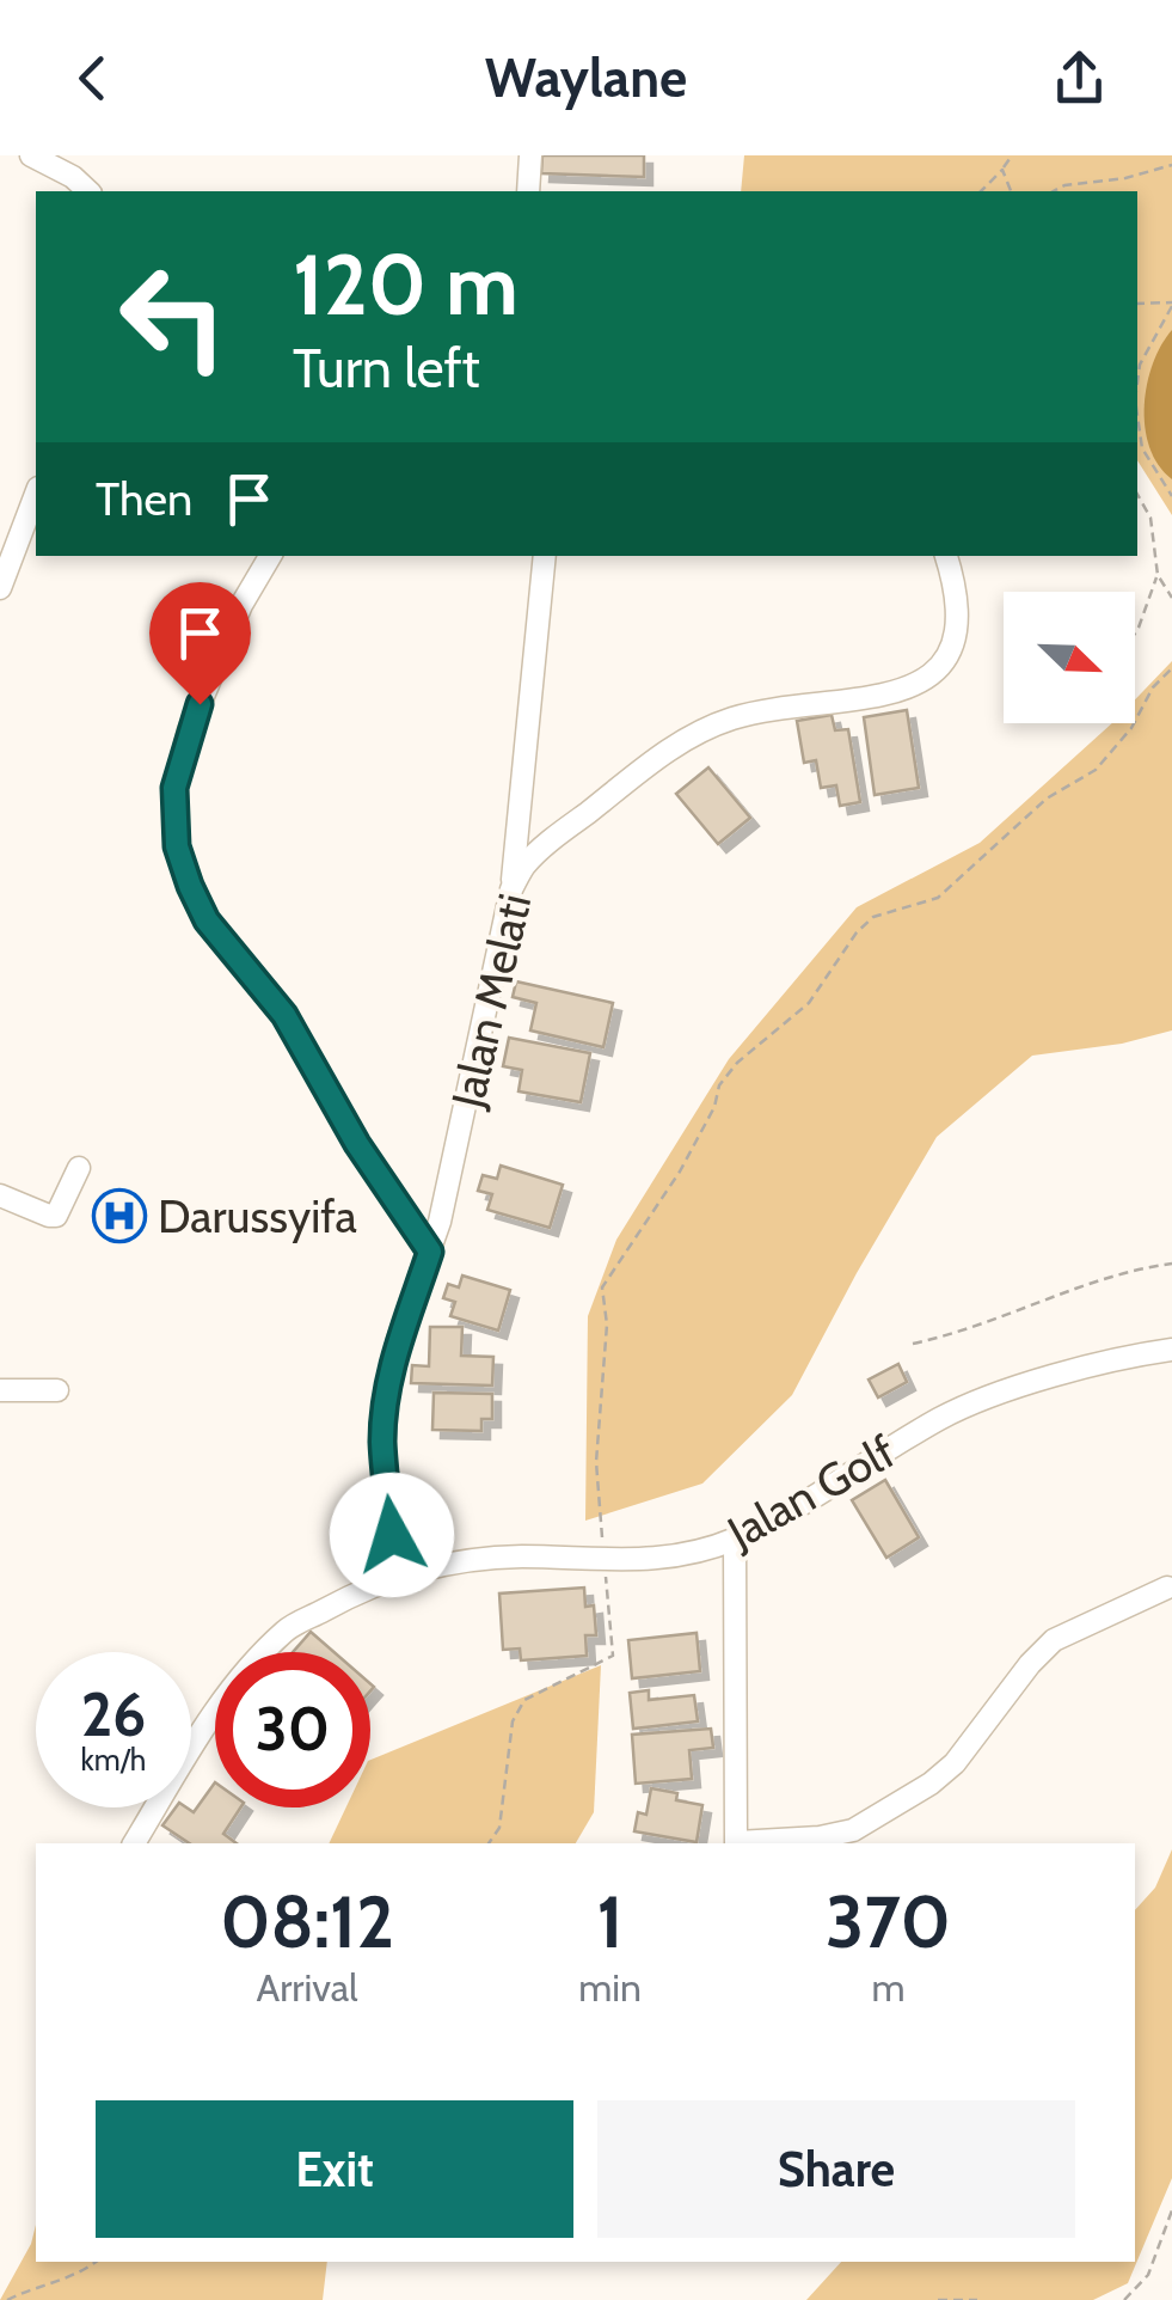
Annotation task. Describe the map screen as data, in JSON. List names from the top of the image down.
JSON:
{
  "streets": {
    "street": ["Jalan Melati", "Jalan Golf"]
  },
  "crossings": [
    ["Jalan Melati", "Jalan Golf"]
  ],
  "places": {
    "hospital": ["Darussyifa"]
  },
  "north": "bottom right",
  "page": {
    "header": "Waylane",
    "turn": ["120 m", "Turn left"],
    "then": "Then",
    "speed": "26 km/h",
    "limit": "30",
    "eta": [
      "08:12",
      "Arrival",
      "1",
      "min",
      "370",
      "m"
    ],
    "buttons": ["Exit", "Share"]
  }
}
